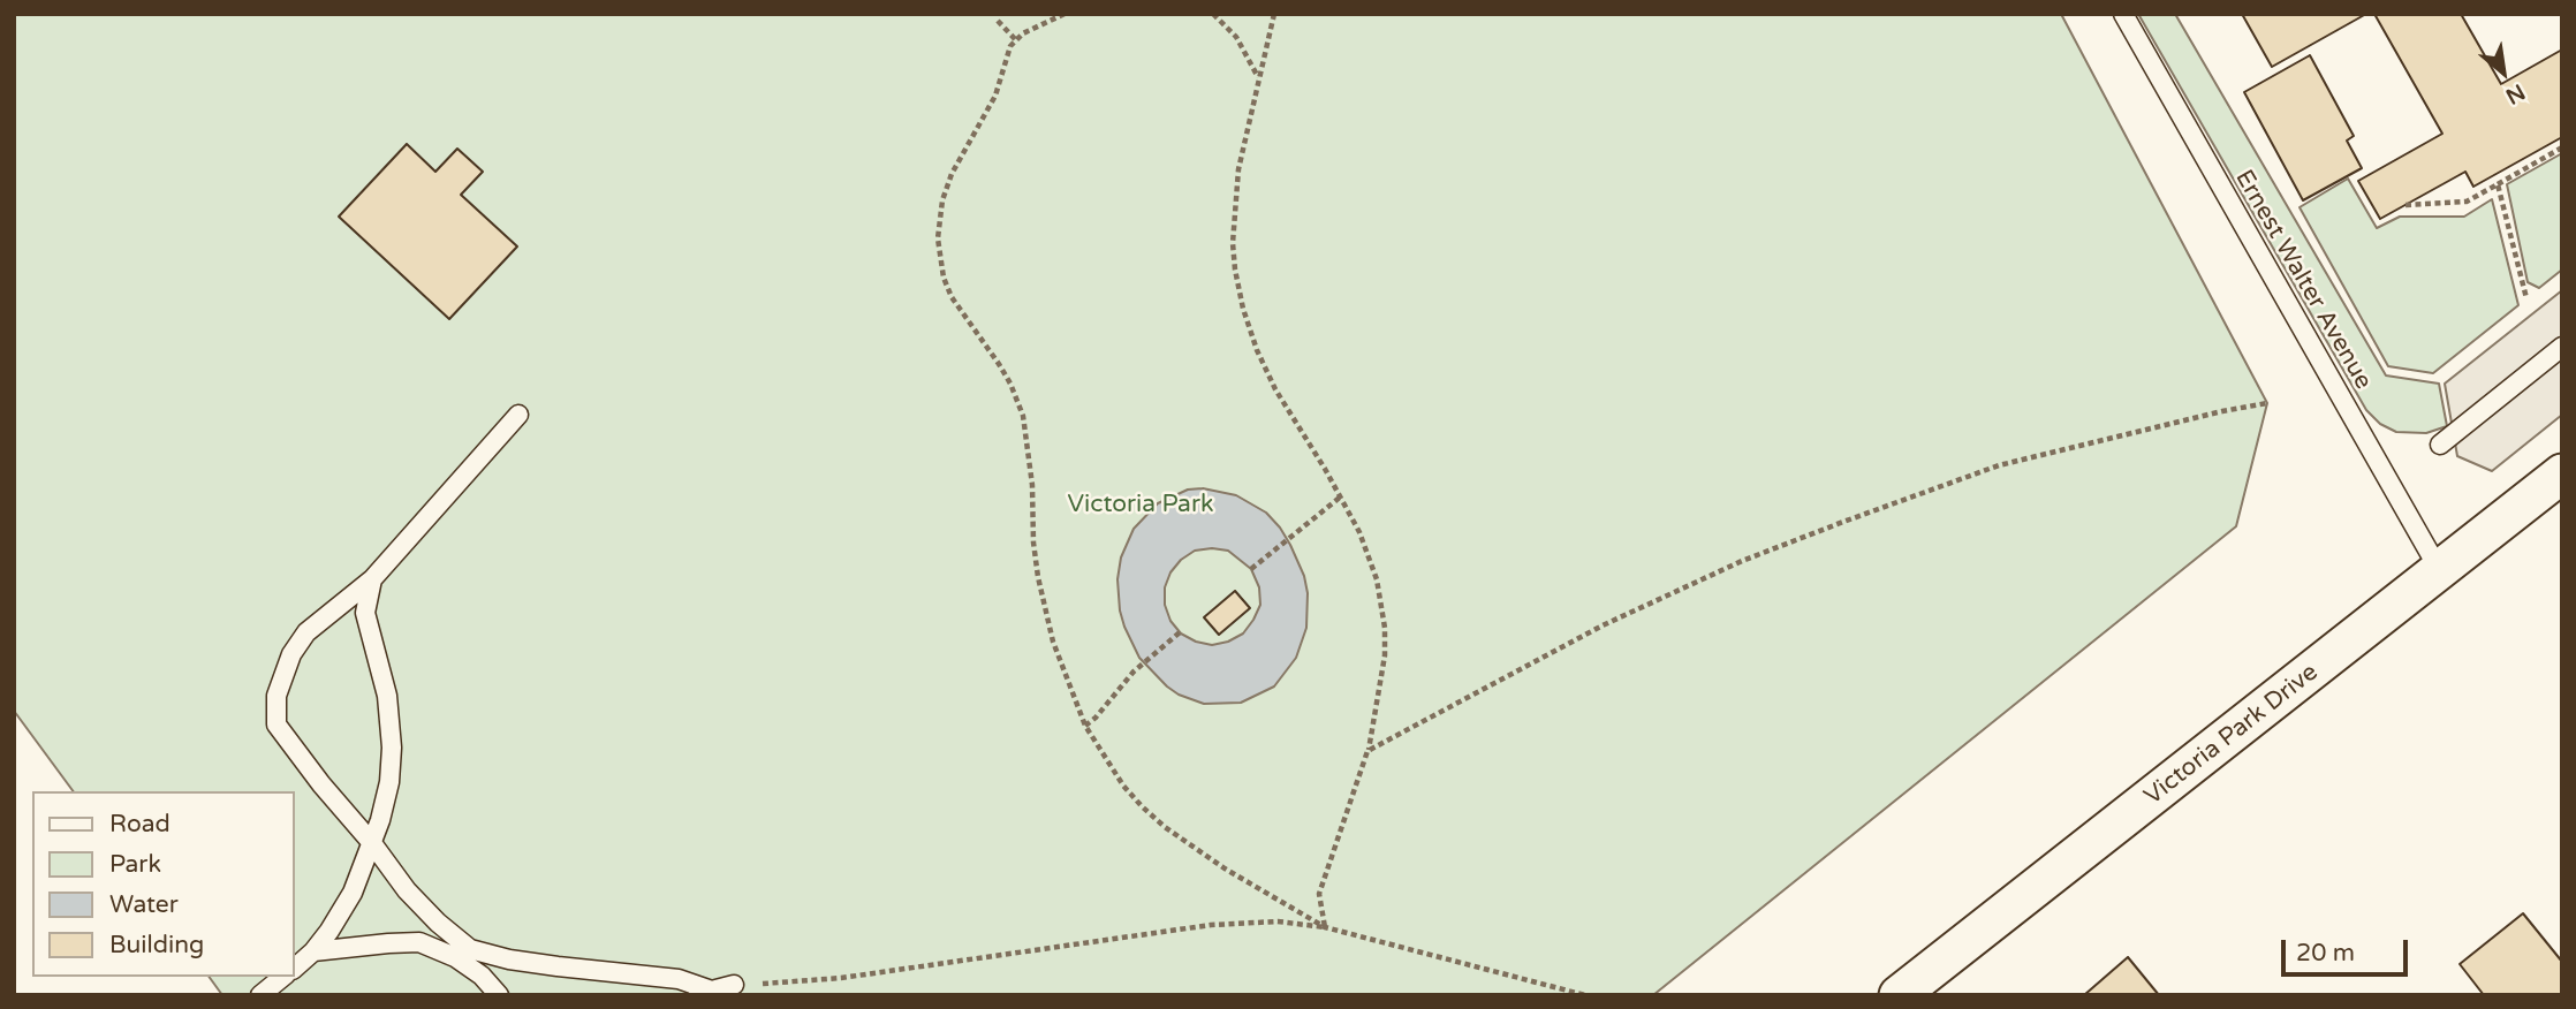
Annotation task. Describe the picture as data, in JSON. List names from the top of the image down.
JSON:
{
  "streets": {
    "street": ["Victoria Park Drive"],
    "lane": ["Ernest Walter Avenue"]
  },
  "crossings": [
    ["Ernest Walter Avenue", "Victoria Park Drive"]
  ],
  "parks": ["Victoria Park"],
  "legend": [
    "Road",
    "Park",
    "Water",
    "Building"
  ],
  "scale_bar": "20 m",
  "north": "bottom right"
}
